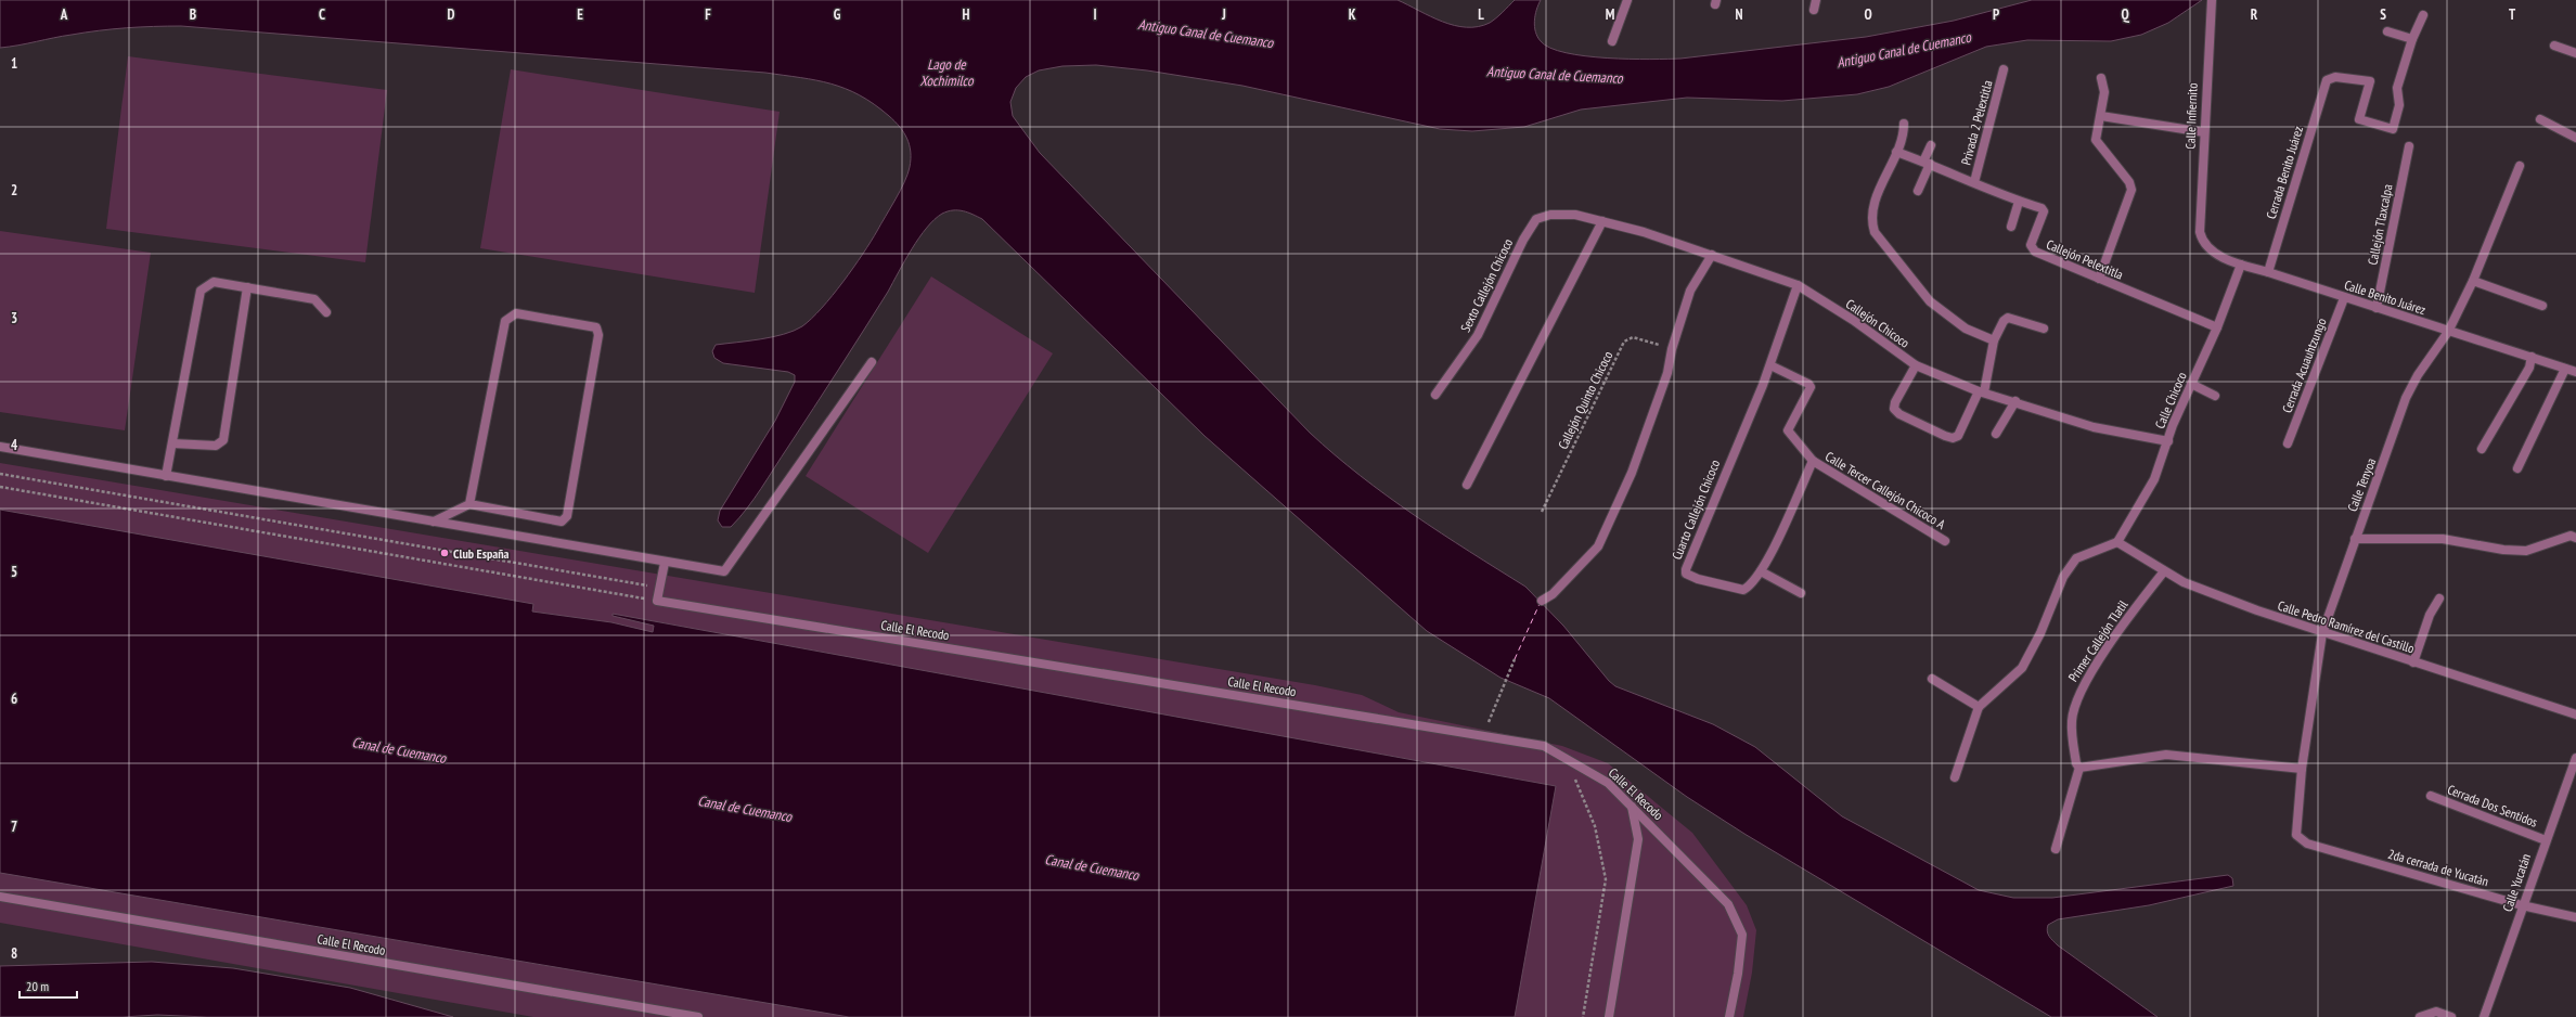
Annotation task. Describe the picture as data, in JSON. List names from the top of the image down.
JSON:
{
  "streets": {
    "street": [
      "Calle Infiernito",
      "Privada 2 Pelextitla",
      "Cerrada Benito Juárez",
      "Callejón Tlaxcalpa",
      "Callejón Pelextitla",
      "Sexto Callejón Chicoco",
      "Calle Benito Juárez",
      "Callejón Chicoco",
      "Cerrada Acuauhtzungo",
      "Calle Chicoco",
      "Calle Tenyoa",
      "Calle Tercer Callejón Chicoco A",
      "Cuarto Callejón Chicoco",
      "Calle Pedro Ramírez del Castillo",
      "Calle El Recodo",
      "Primer Callejón Tlatil",
      "Cerrada Dos Sentidos",
      "2da cerrada de Yucatán",
      "Calle Yucatán"
    ],
    "path": ["Callejón Quinto Chicoco"]
  },
  "crossings": [
    ["Calle Infiernito", "Calle Benito Juárez"],
    ["Privada 2 Pelextitla", "Callejón Pelextitla"],
    ["Cerrada Benito Juárez", "Calle Benito Juárez"],
    ["Callejón Tlaxcalpa", "Calle Benito Juárez"],
    ["Callejón Pelextitla", "Calle Chicoco"],
    ["Sexto Callejón Chicoco", "Callejón Chicoco"],
    ["Calle Benito Juárez", "Cerrada Acuauhtzungo"],
    ["Calle Benito Juárez", "Calle Chicoco"],
    ["Calle Benito Juárez", "Calle Tenyoa"],
    ["Callejón Chicoco", "Calle Chicoco"],
    ["Callejón Chicoco", "Cuarto Callejón Chicoco"],
    ["Calle Chicoco", "Calle Pedro Ramírez del Castillo"],
    ["Calle Tenyoa", "Calle Pedro Ramírez del Castillo"],
    ["Calle Tenyoa", "2da cerrada de Yucatán"],
    ["Calle Tercer Callejón Chicoco A", "Cuarto Callejón Chicoco"],
    ["Calle Pedro Ramírez del Castillo", "Primer Callejón Tlatil"],
    ["Cerrada Dos Sentidos", "Calle Yucatán"],
    ["2da cerrada de Yucatán", "Calle Yucatán"]
  ],
  "water": ["Antiguo Canal de Cuemanco", "Lago de Xochimilco", "Canal de Cuemanco"],
  "places": ["Club España"],
  "scale_bar": "20 m",
  "grid": {
    "columns": [
      "A",
      "B",
      "C",
      "D",
      "E",
      "F",
      "G",
      "H",
      "I",
      "J",
      "K",
      "L",
      "M",
      "N",
      "O",
      "P",
      "Q",
      "R",
      "S",
      "T"
    ],
    "rows": [
      "1",
      "2",
      "3",
      "4",
      "5",
      "6",
      "7",
      "8"
    ]
  }
}
